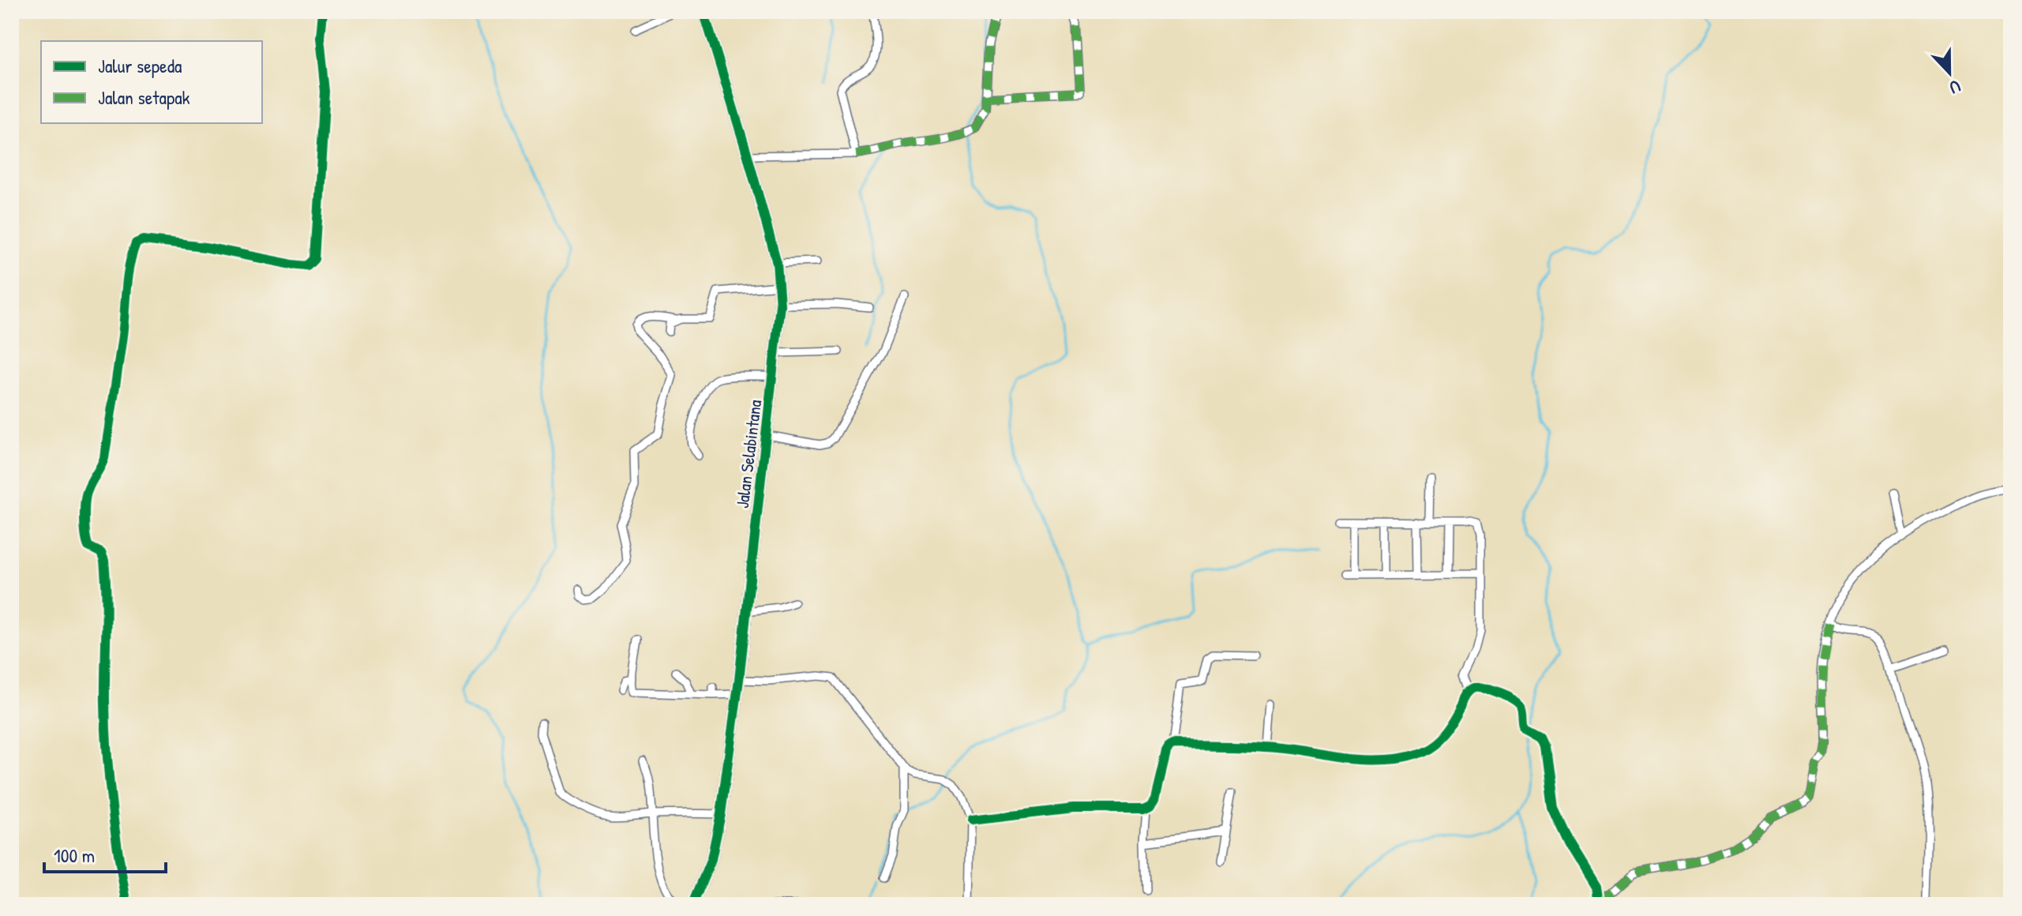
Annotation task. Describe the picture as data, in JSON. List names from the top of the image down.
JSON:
{
  "streets": {
    "street": ["Jalan Selabintana"]
  },
  "legend": ["Jalur sepeda", "Jalan setapak"],
  "scale_bar": "100 m",
  "north": "bottom"
}
